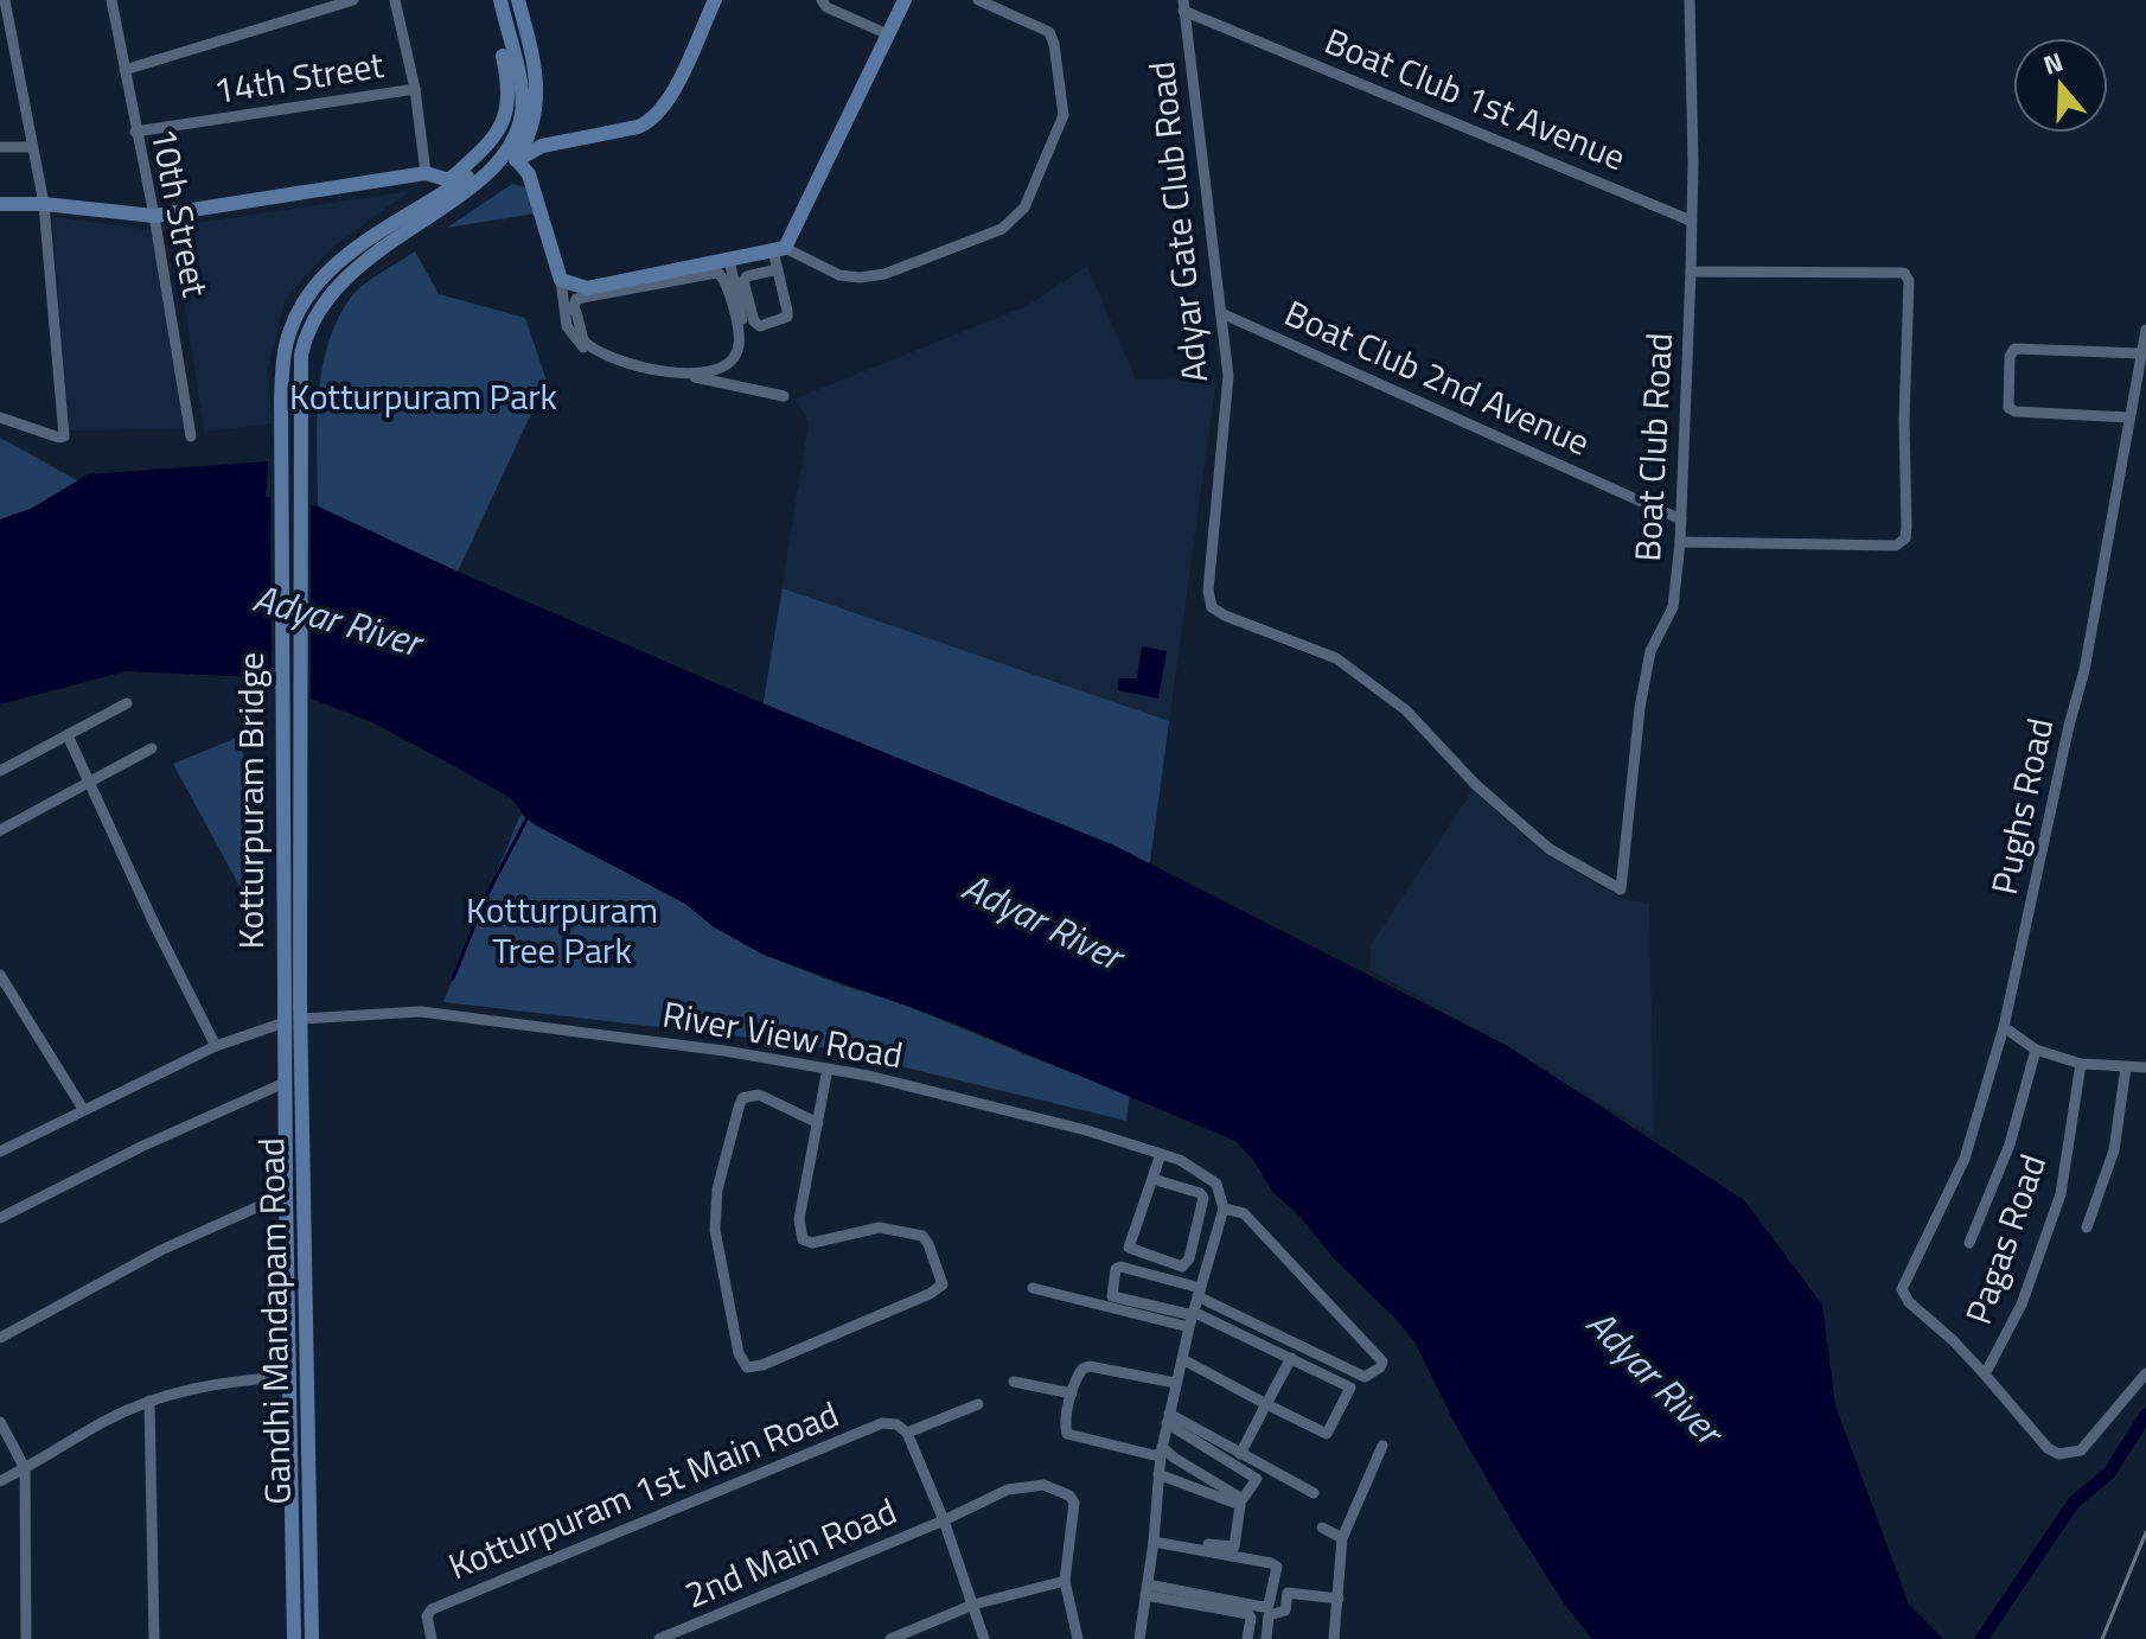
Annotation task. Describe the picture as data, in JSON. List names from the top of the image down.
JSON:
{
  "streets": {
    "main road": ["Kotturpuram Bridge", "Gandhi Mandapam Road"],
    "street": [
      "14th Street",
      "Boat Club 1st Avenue",
      "10th Street",
      "Adyar Gate Club Road",
      "Boat Club 2nd Avenue",
      "Boat Club Road",
      "Pughs Road",
      "River View Road",
      "Pagas Road",
      "Kotturpuram 1st Main Road",
      "2nd Main Road"
    ]
  },
  "crossings": [
    ["14th Street", "10th Street"],
    ["Boat Club 1st Avenue", "Adyar Gate Club Road"],
    ["Boat Club 1st Avenue", "Boat Club Road"],
    ["Adyar Gate Club Road", "Boat Club 2nd Avenue"],
    ["Adyar Gate Club Road", "Boat Club Road"],
    ["Boat Club 2nd Avenue", "Boat Club Road"],
    ["Kotturpuram Bridge", "River View Road"],
    ["Kotturpuram Bridge", "Gandhi Mandapam Road"],
    ["Pughs Road", "Pagas Road"],
    ["River View Road", "Gandhi Mandapam Road"]
  ],
  "water": ["Adyar River"],
  "parks": ["Kotturpuram Park", "Kotturpuram Tree Park"],
  "north": "top"
}
